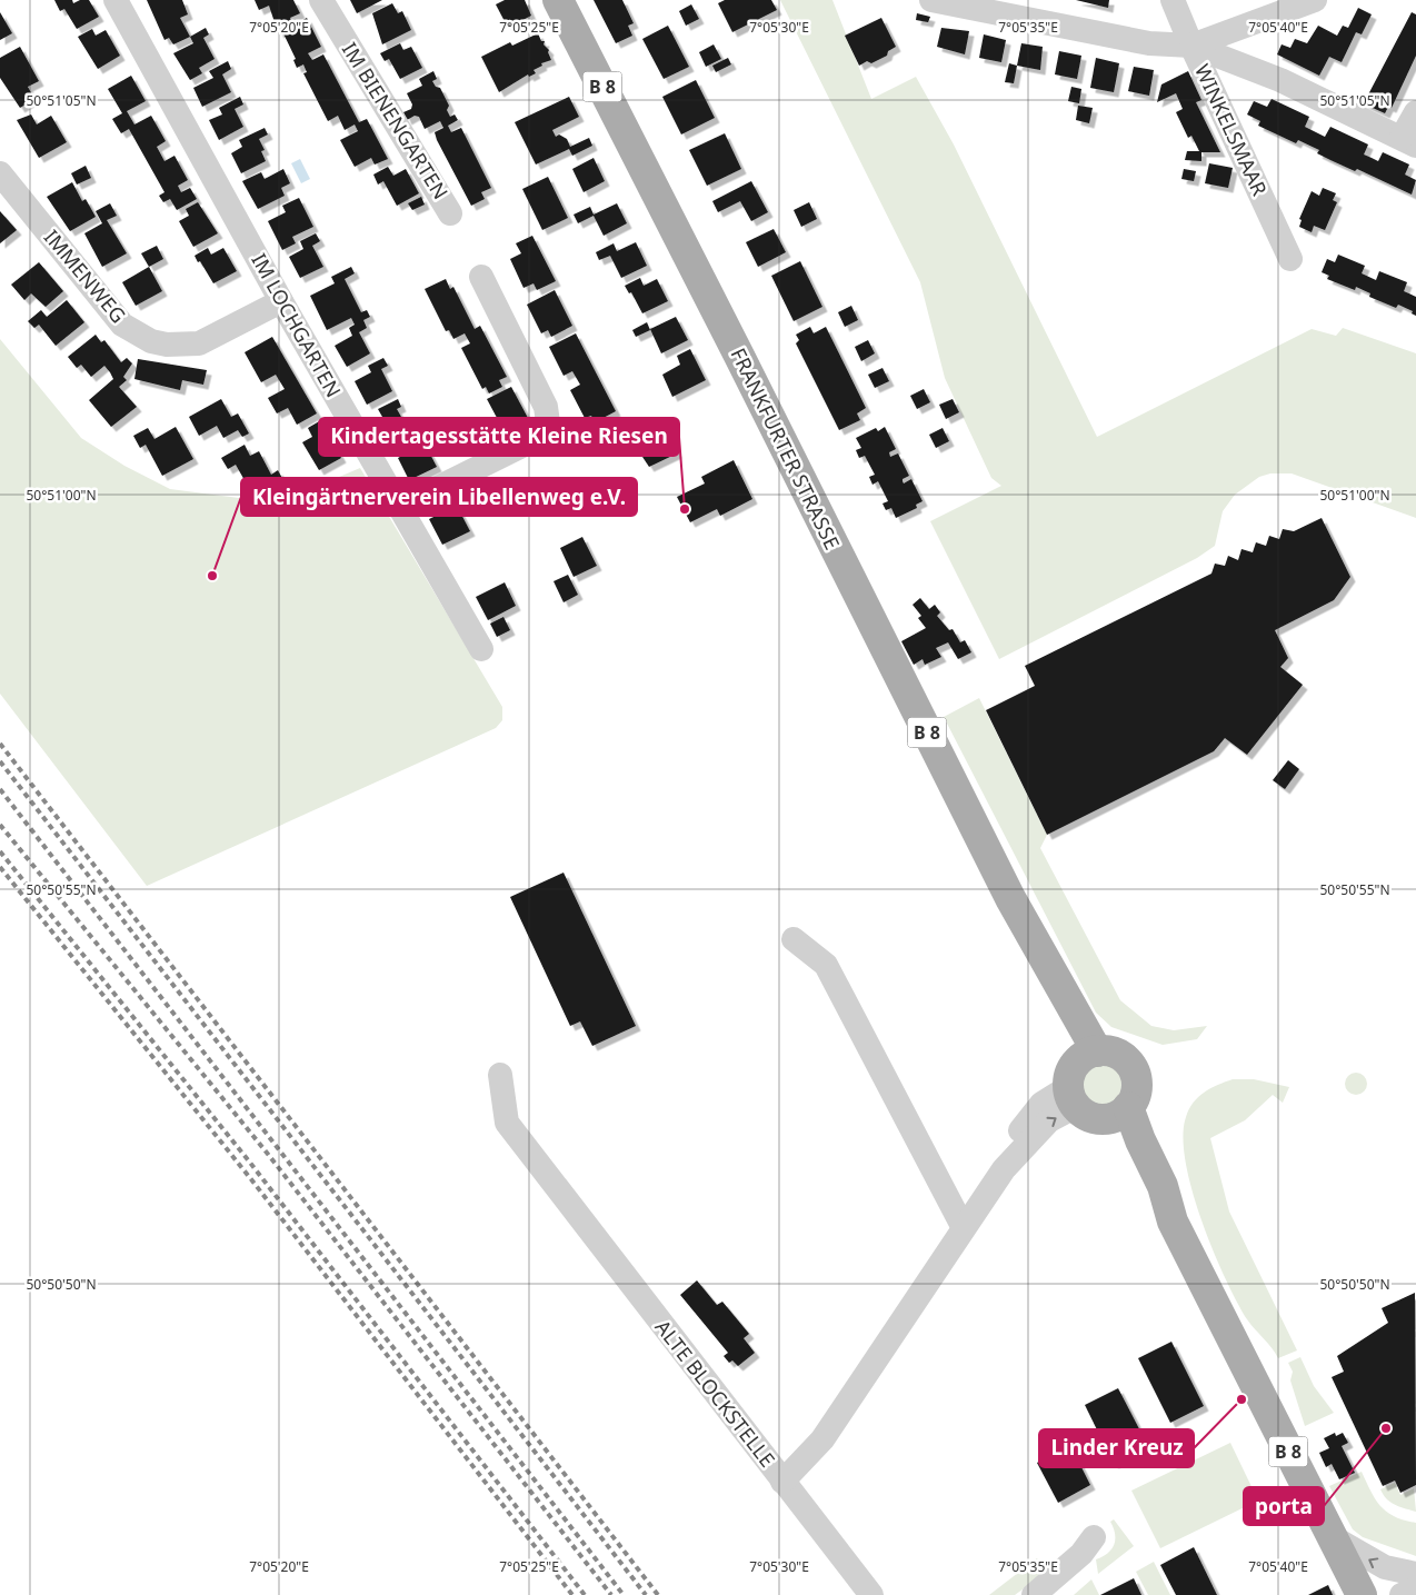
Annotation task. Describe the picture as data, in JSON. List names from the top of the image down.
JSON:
{
  "streets": {
    "main road": ["B 8", "FRANKFURTER STRASSE"],
    "street": [
      "IM BIENENGARTEN",
      "WINKELSMAAR",
      "IMMENWEG",
      "IM LOCHGARTEN",
      "ALTE BLOCKSTELLE"
    ]
  },
  "crossings": [
    ["IMMENWEG", "IM LOCHGARTEN"],
    ["FRANKFURTER STRASSE", "ALTE BLOCKSTELLE"]
  ],
  "places": [
    "Kindertagesstätte Kleine Riesen",
    "Kleingärtnerverein Libellenweg e.V.",
    "Linder Kreuz",
    "porta"
  ],
  "coordinates": [
    "7°05'20\"E",
    "7°05'25\"E",
    "7°05'30\"E",
    "7°05'35\"E",
    "7°05'40\"E",
    "50°51'05\"N",
    "50°51'00\"N",
    "50°50'55\"N",
    "50°50'50\"N"
  ]
}
